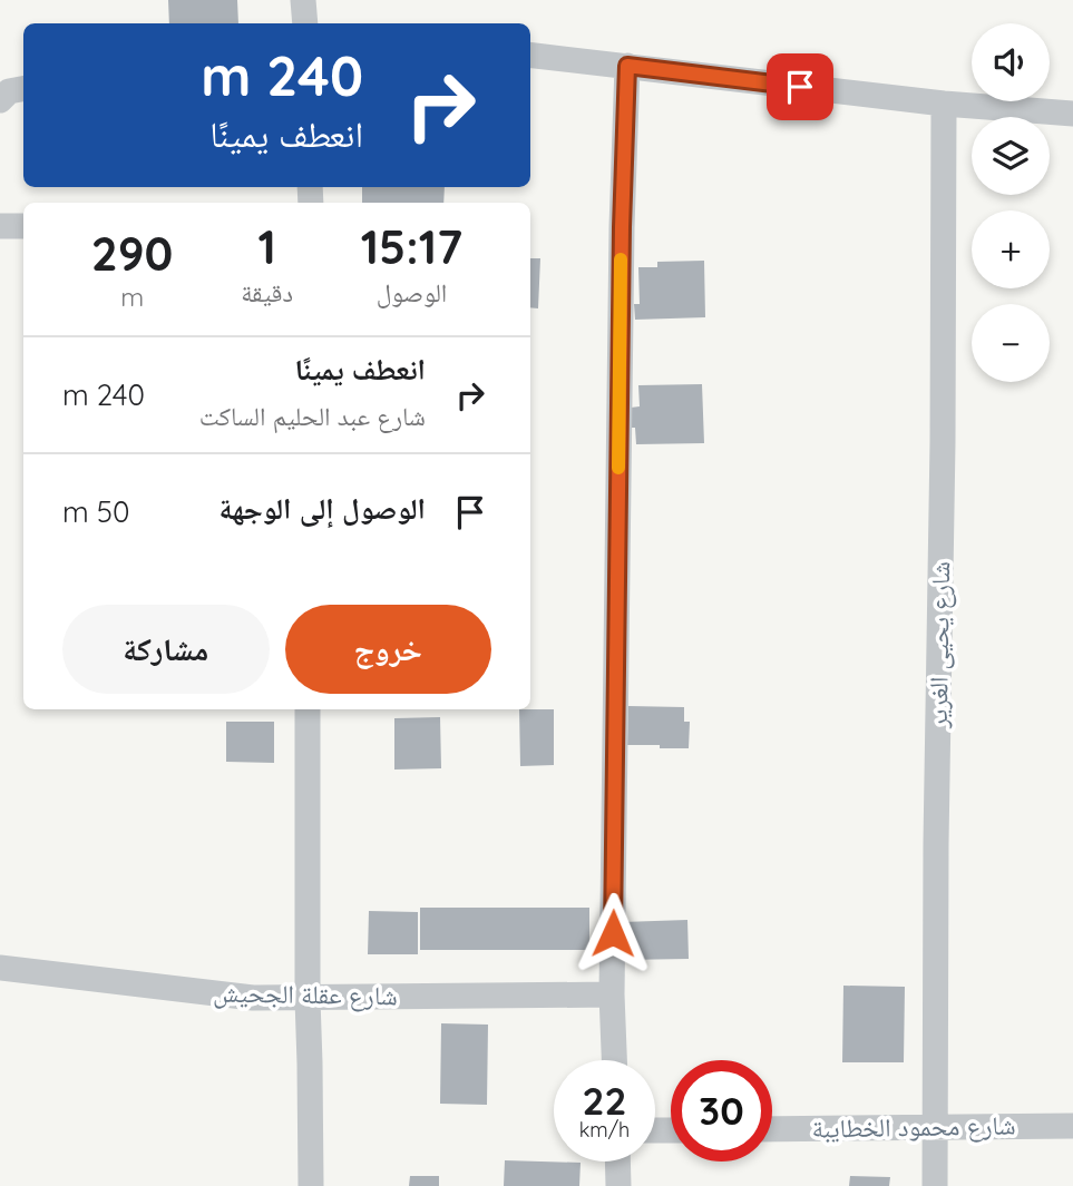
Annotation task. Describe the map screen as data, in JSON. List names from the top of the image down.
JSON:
{
  "streets": {
    "street": ["شارع يحيى الغرير", "شارع عقلة الجحيش", "شارع محمود الخطايبة"]
  },
  "crossings": [
    ["شارع يحيى الغرير", "شارع محمود الخطايبة"]
  ],
  "page": {
    "map_buttons": ["+", "−"],
    "turn": ["240 m", "انعطف يمينًا"],
    "eta": [
      "15:17",
      "الوصول",
      "1",
      "دقيقة",
      "290",
      "m"
    ],
    "list": [
      {
        "name": "انعطف يمينًا",
        "note": "شارع عبد الحليم الساكت",
        "value": "240 m"
      },
      {
        "name": "الوصول إلى الوجهة",
        "value": "50 m"
      }
    ],
    "buttons": ["خروج", "مشاركة"],
    "speed": "22 km/h",
    "limit": "30"
  }
}
